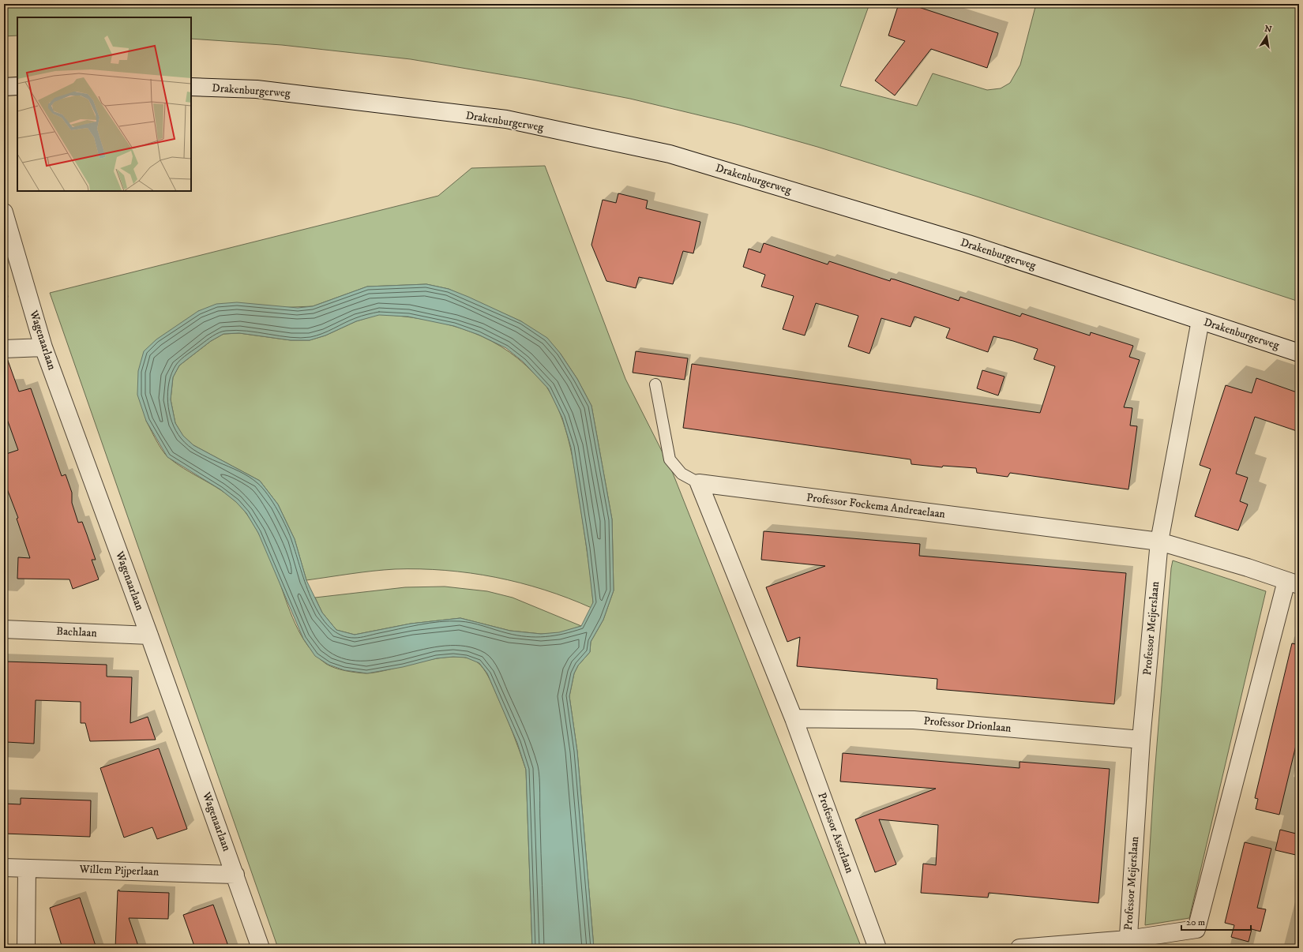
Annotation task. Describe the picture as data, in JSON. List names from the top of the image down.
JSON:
{
  "streets": {
    "street": [
      "Drakenburgerweg",
      "Wagenaarlaan",
      "Professor Fockema Andreaelaan",
      "Professor Meijerslaan",
      "Bachlaan",
      "Professor Drionlaan",
      "Professor Asserlaan",
      "Willem Pijperlaan"
    ]
  },
  "crossings": [
    ["Drakenburgerweg", "Professor Meijerslaan"],
    ["Wagenaarlaan", "Bachlaan"],
    ["Wagenaarlaan", "Willem Pijperlaan"],
    ["Professor Fockema Andreaelaan", "Professor Meijerslaan"],
    ["Professor Meijerslaan", "Professor Drionlaan"],
    ["Professor Drionlaan", "Professor Asserlaan"]
  ],
  "scale_bar": "20 m",
  "north": "top"
}
